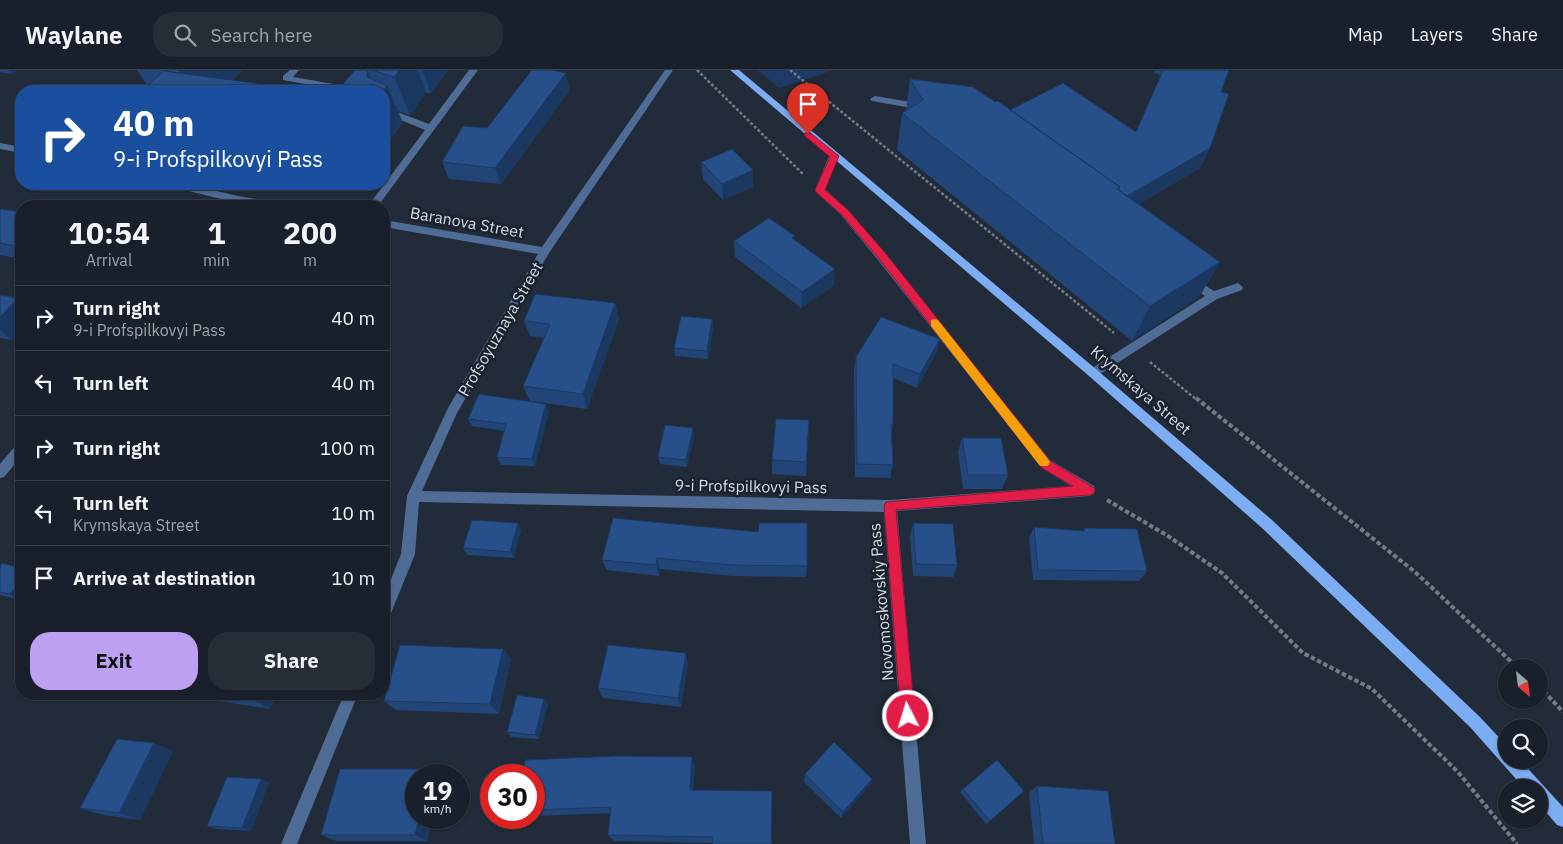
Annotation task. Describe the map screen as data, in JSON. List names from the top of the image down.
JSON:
{
  "streets": {
    "main road": ["Krymskaya Street"],
    "street": [
      "Baranova Street",
      "Profsoyuznaya Street",
      "9-i Profspilkovyi Pass",
      "Novomoskovskiy Pass"
    ]
  },
  "crossings": [
    ["Baranova Street", "Profsoyuznaya Street"],
    ["Profsoyuznaya Street", "9-i Profspilkovyi Pass"],
    ["9-i Profspilkovyi Pass", "Novomoskovskiy Pass"]
  ],
  "north": "bottom right",
  "page": {
    "header": "Waylane",
    "search": "Search here",
    "nav": ["Map", "Layers", "Share"],
    "turn": ["40 m", "9-i Profspilkovyi Pass"],
    "eta": [
      "10:54",
      "Arrival",
      "1",
      "min",
      "200",
      "m"
    ],
    "list": [
      {
        "name": "Turn right",
        "note": "9-i Profspilkovyi Pass",
        "value": "40 m"
      },
      {
        "name": "Turn left",
        "value": "40 m"
      },
      {
        "name": "Turn right",
        "value": "100 m"
      },
      {
        "name": "Turn left",
        "note": "Krymskaya Street",
        "value": "10 m"
      },
      {
        "name": "Arrive at destination",
        "value": "10 m"
      }
    ],
    "buttons": ["Exit", "Share"],
    "speed": "19 km/h",
    "limit": "30"
  }
}
